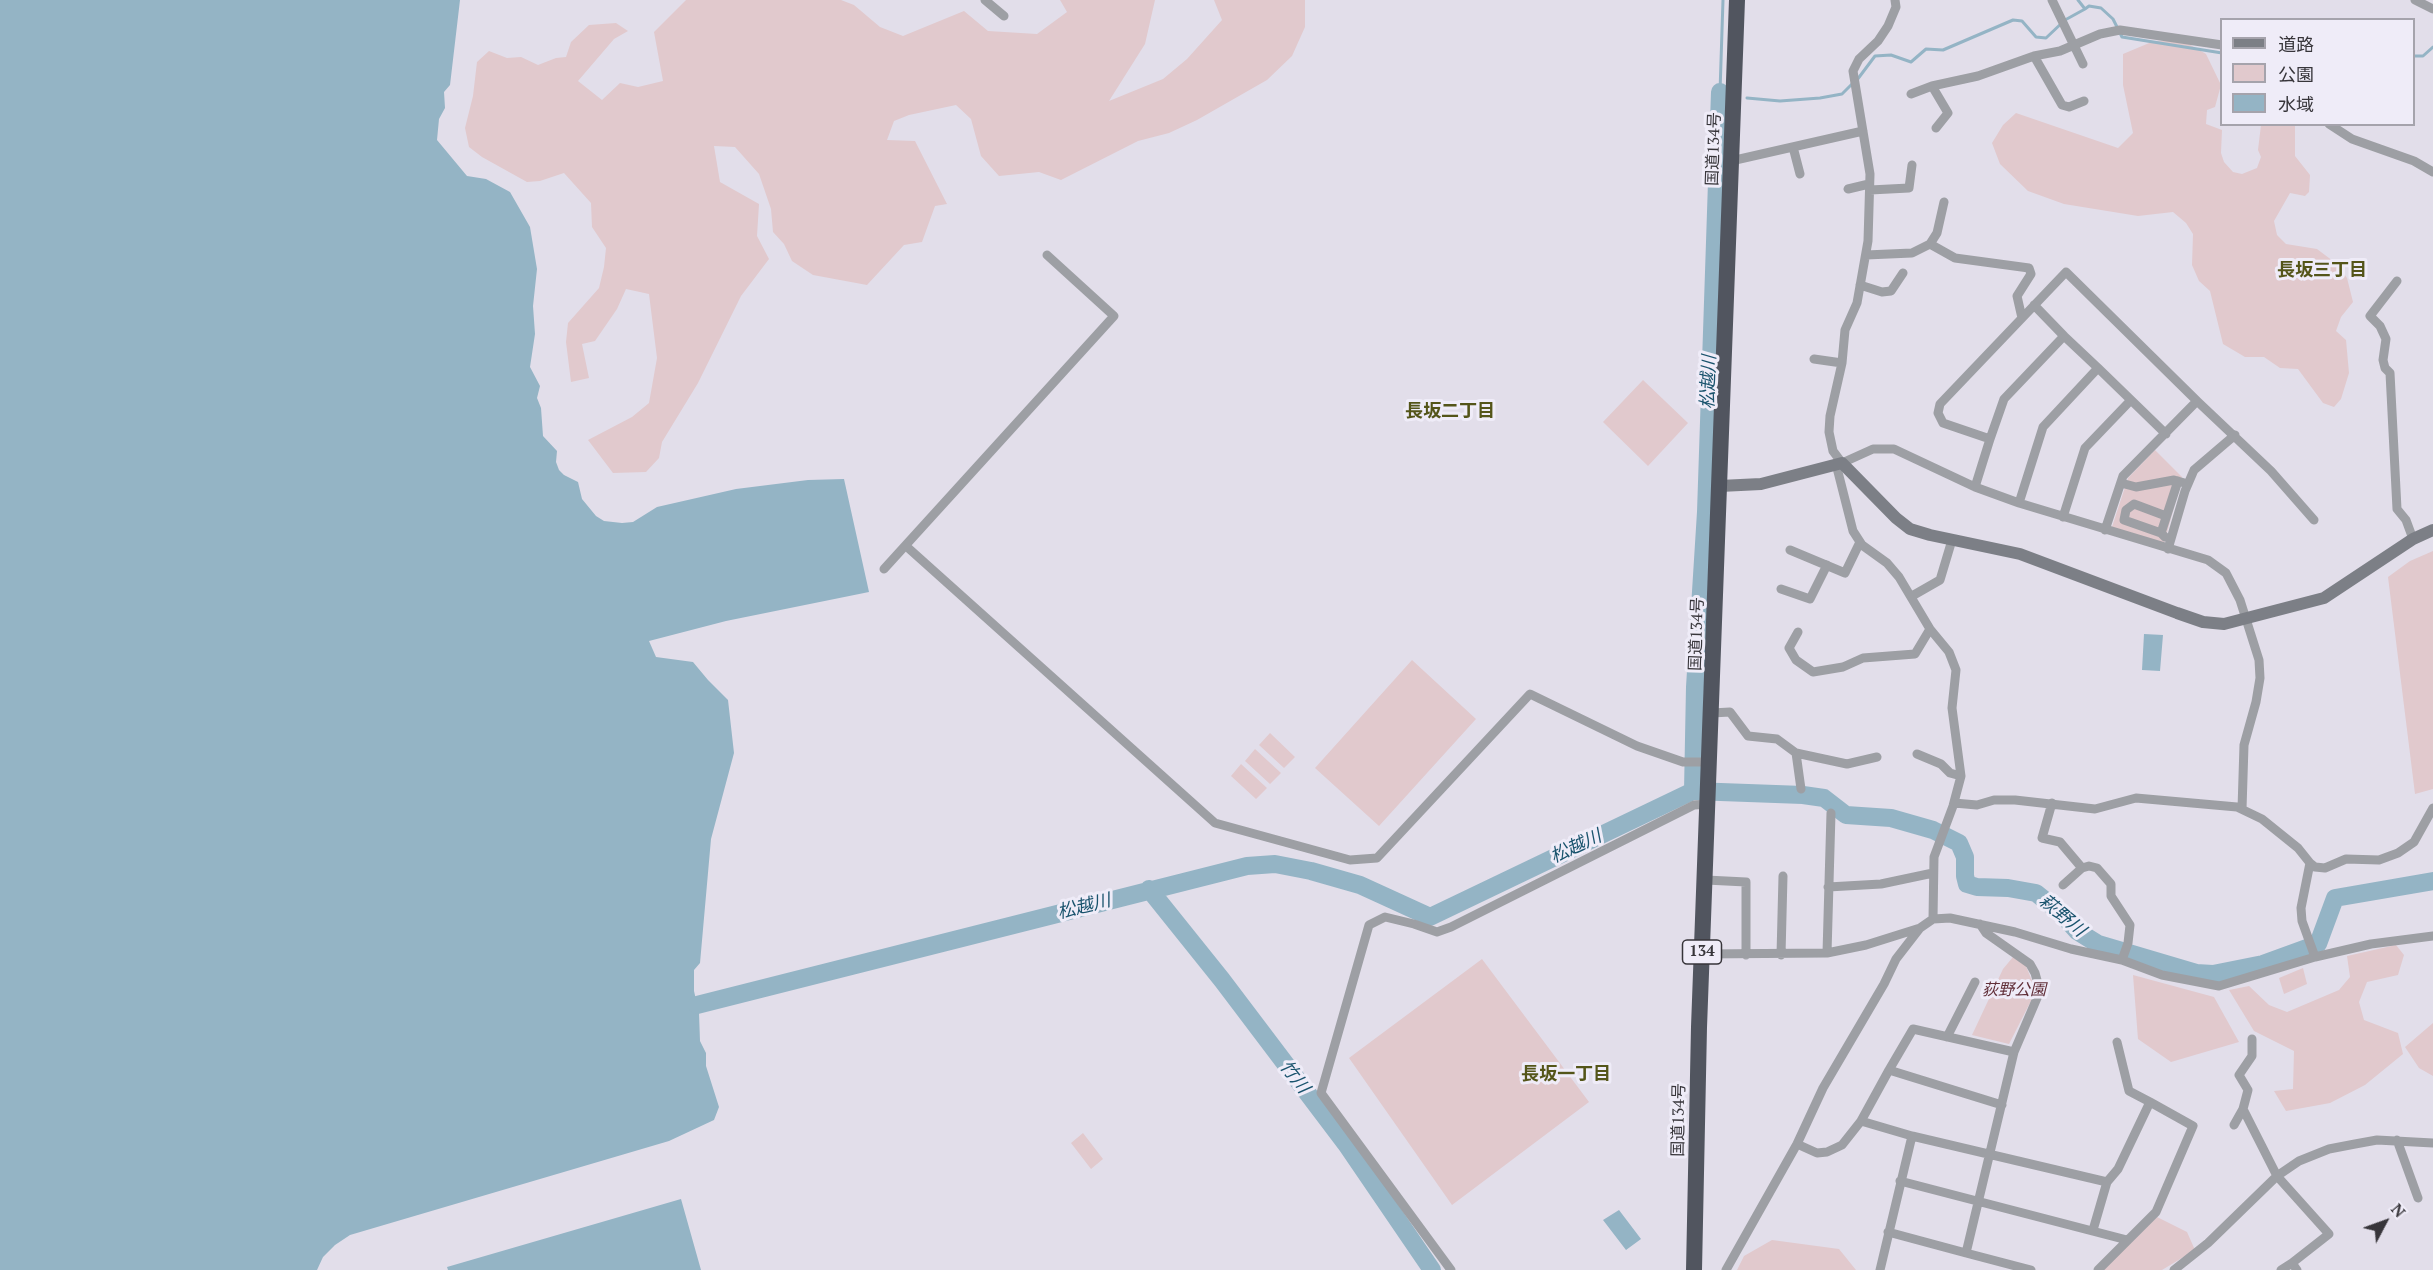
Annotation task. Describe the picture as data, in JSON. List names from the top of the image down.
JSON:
{
  "streets": {
    "highway": ["国道134号", "134"]
  },
  "districts": ["長坂三丁目", "長坂二丁目", "長坂一丁目"],
  "water": ["松越川", "萩野川", "竹川"],
  "parks": ["荻野公園"],
  "legend": ["道路", "公園", "水域"],
  "north": "top right"
}
